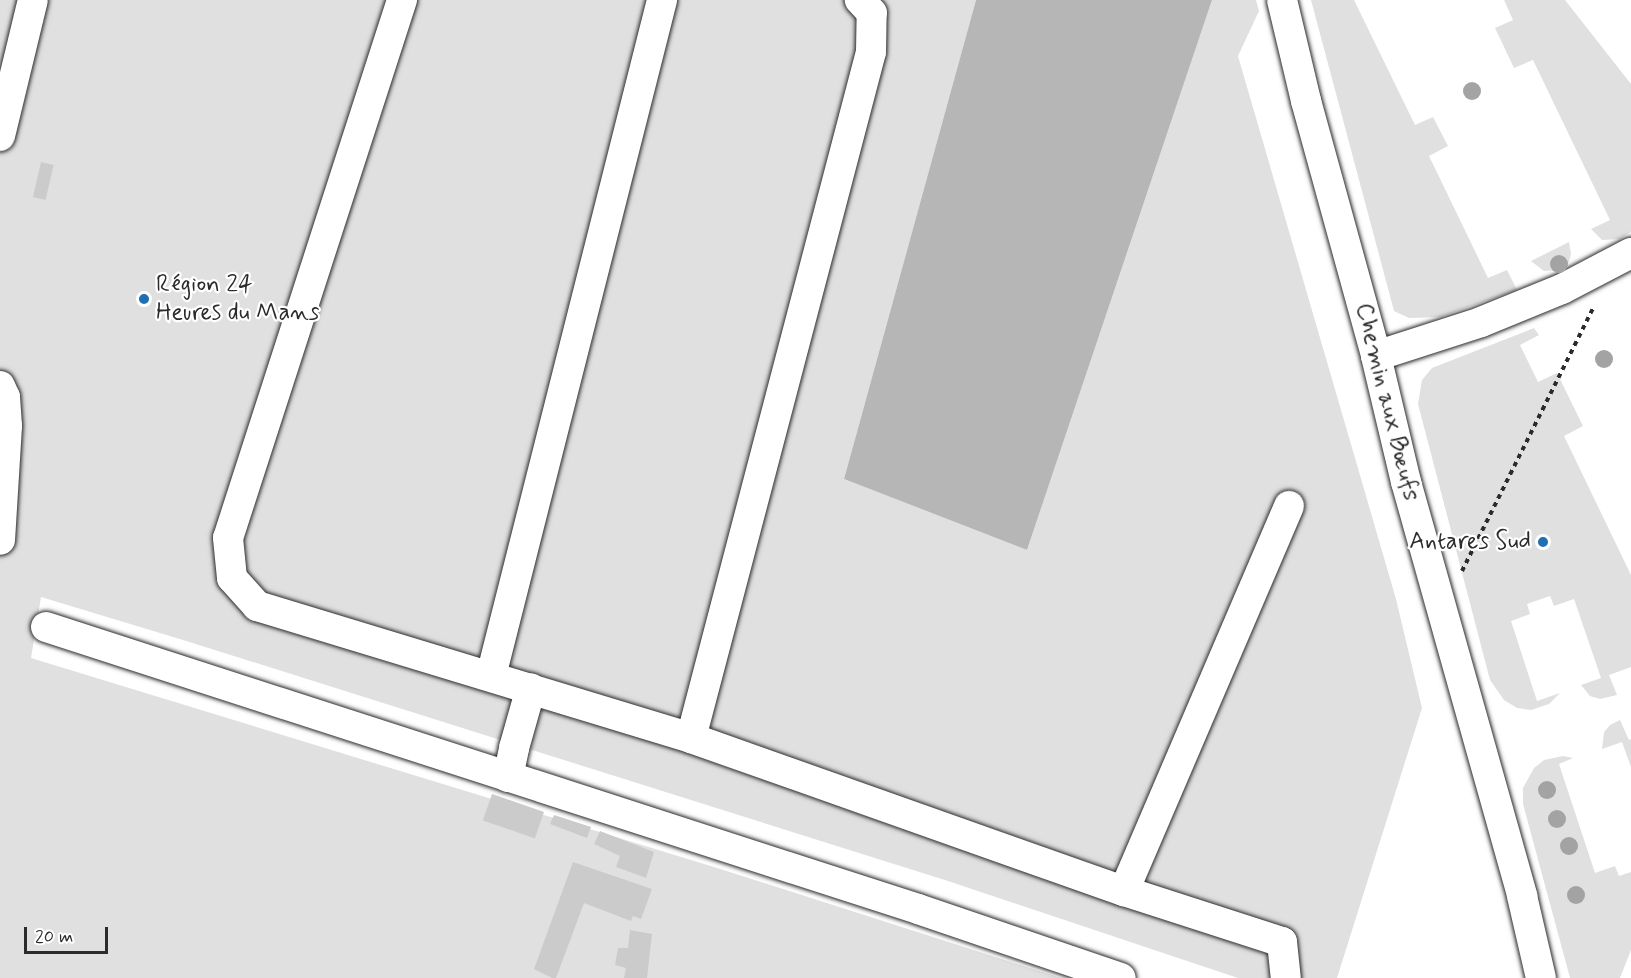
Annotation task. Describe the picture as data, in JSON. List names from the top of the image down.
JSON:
{
  "streets": {
    "street": ["Chemin aux Bœufs"]
  },
  "places": ["Région 24 Heures du Mans", "Antares Sud"],
  "scale_bar": "20 m"
}
